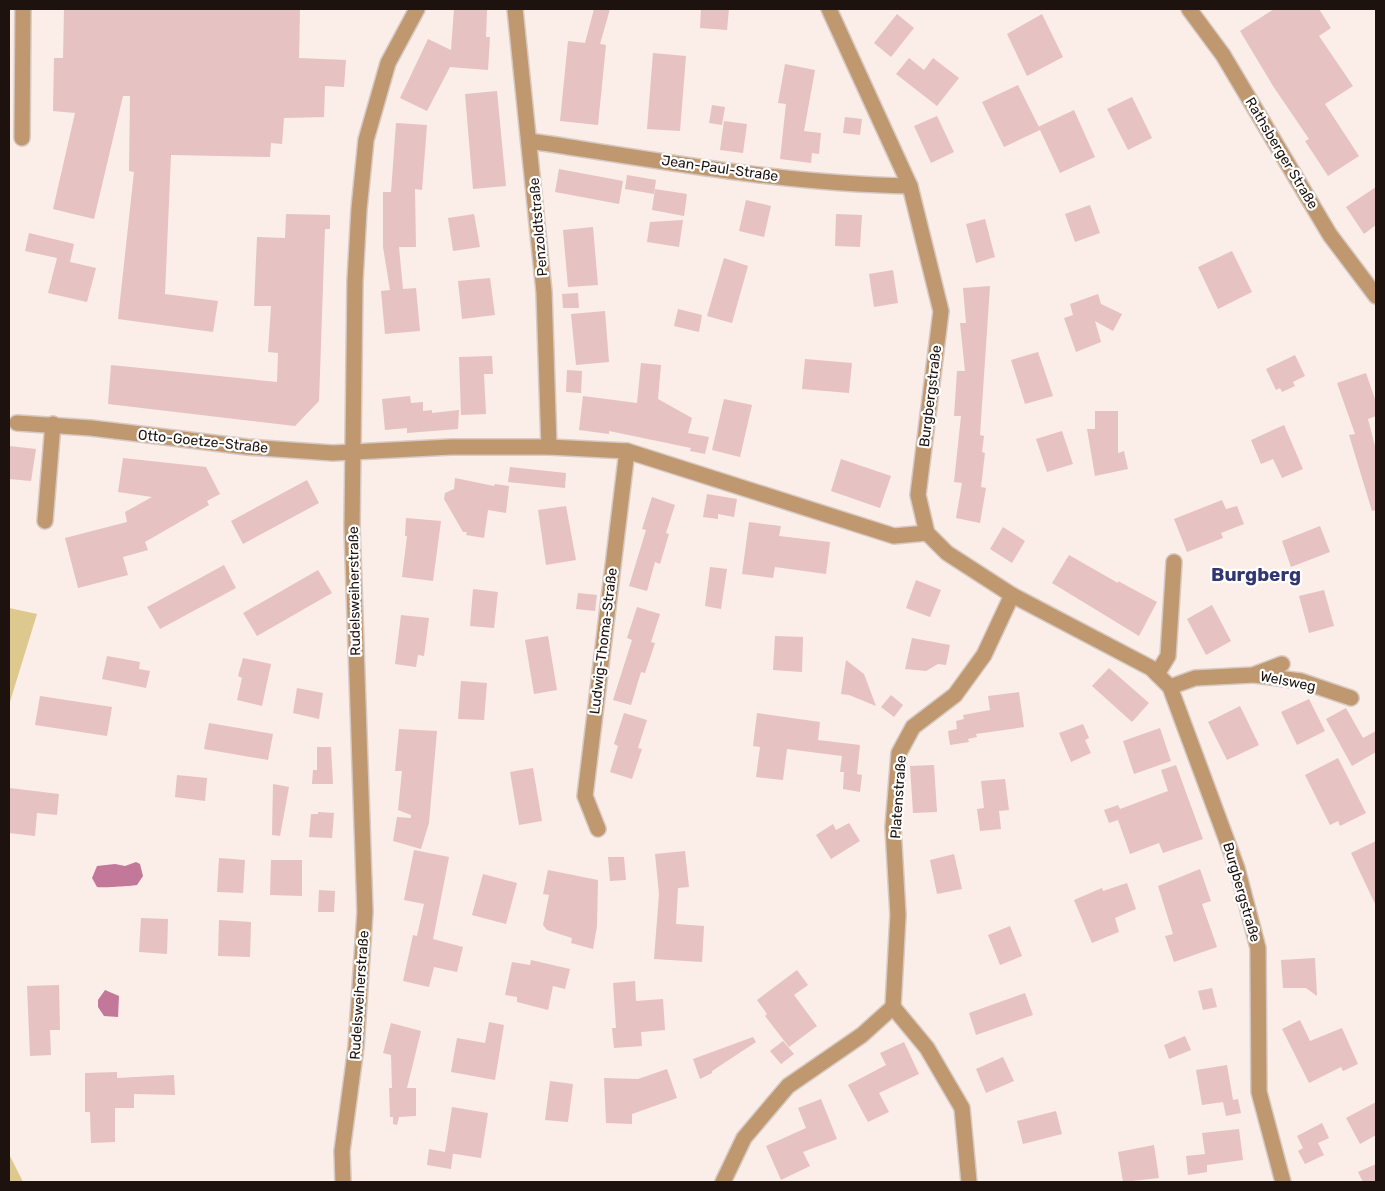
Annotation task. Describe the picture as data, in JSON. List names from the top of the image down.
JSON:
{
  "streets": {
    "street": [
      "Rathsberger Straße",
      "Jean-Paul-Straße",
      "Penzoldtstraße",
      "Burgbergstraße",
      "Otto-Goetze-Straße",
      "Rudelsweiherstraße",
      "Ludwig-Thoma-Straße",
      "Welsweg",
      "Platenstraße"
    ]
  },
  "crossings": [
    ["Jean-Paul-Straße", "Penzoldtstraße"],
    ["Jean-Paul-Straße", "Burgbergstraße"],
    ["Burgbergstraße", "Platenstraße"],
    ["Otto-Goetze-Straße", "Rudelsweiherstraße"]
  ],
  "districts": ["Burgberg"]
}
